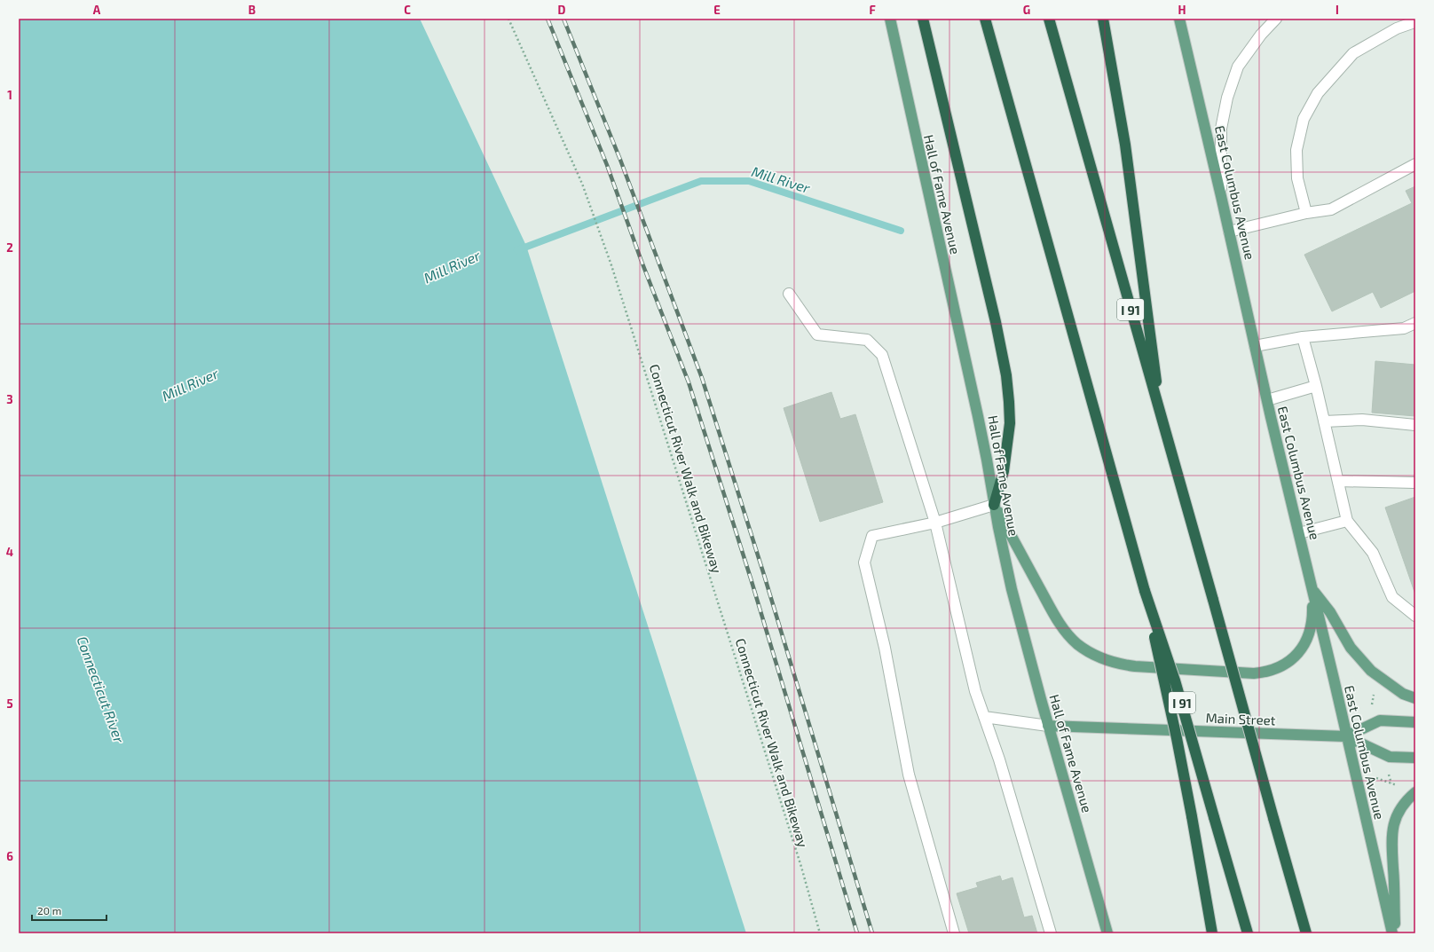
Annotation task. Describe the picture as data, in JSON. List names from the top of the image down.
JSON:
{
  "streets": {
    "highway": ["I 91"],
    "main road": ["East Columbus Avenue", "Hall of Fame Avenue", "Main Street"],
    "path": ["Connecticut River Walk and Bikeway"]
  },
  "crossings": [
    ["East Columbus Avenue", "Main Street"],
    ["Hall of Fame Avenue", "Main Street"]
  ],
  "water": ["Mill River", "Connecticut River"],
  "scale_bar": "20 m",
  "grid": {
    "columns": [
      "A",
      "B",
      "C",
      "D",
      "E",
      "F",
      "G",
      "H",
      "I"
    ],
    "rows": [
      "1",
      "2",
      "3",
      "4",
      "5",
      "6"
    ]
  }
}
